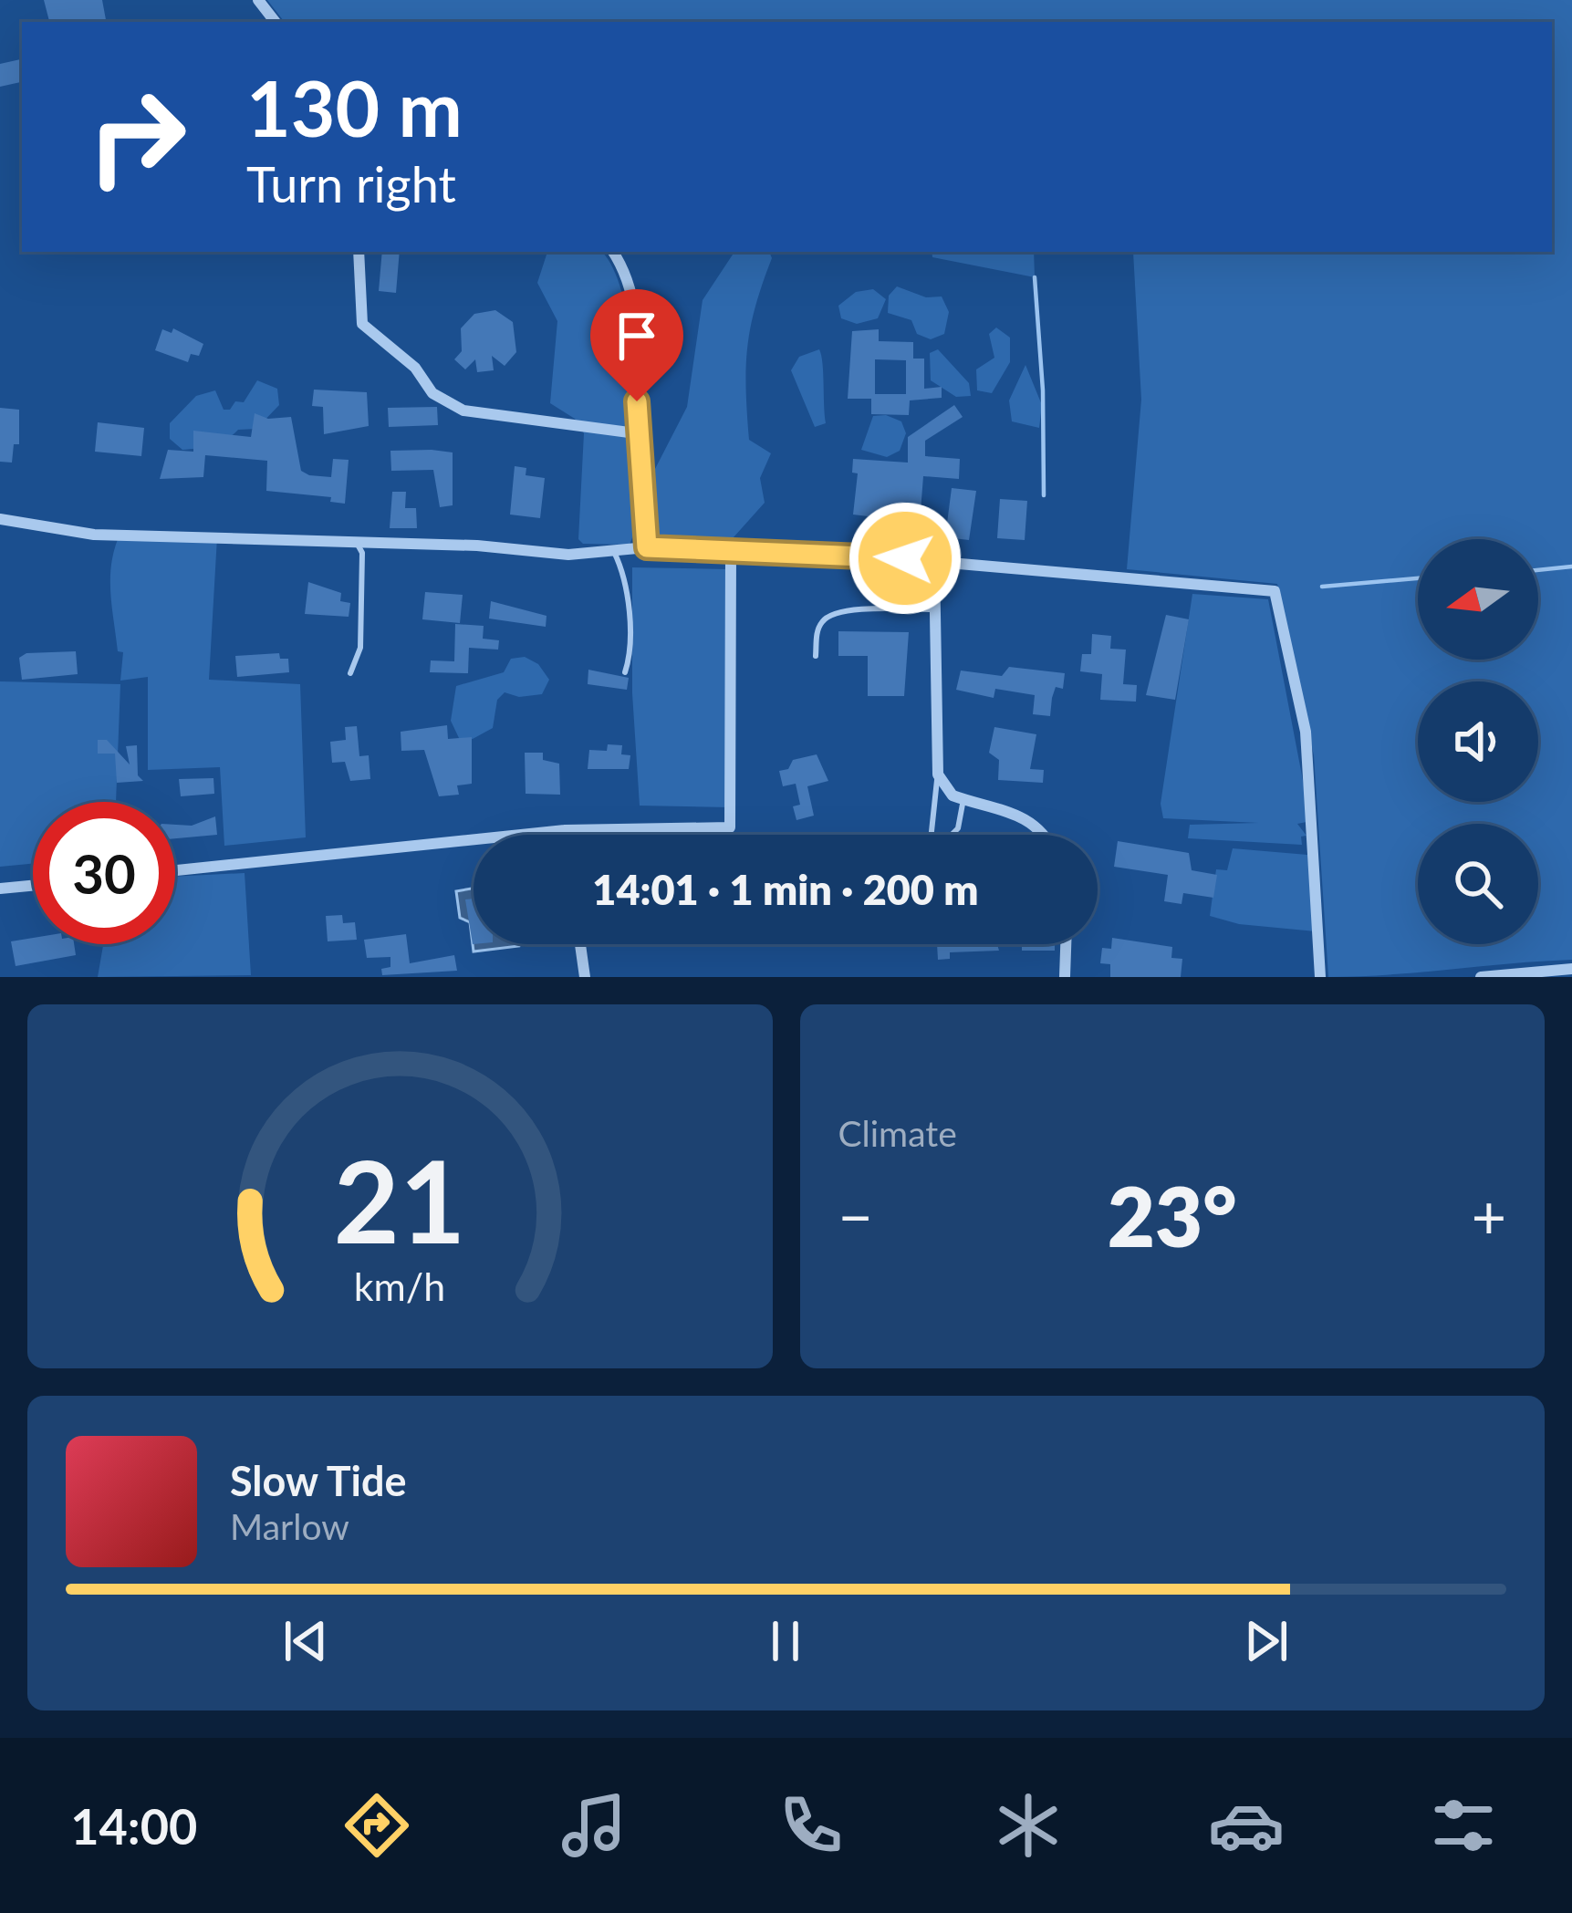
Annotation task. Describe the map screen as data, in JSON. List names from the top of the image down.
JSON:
{
  "north": "left",
  "page": {
    "turn": ["130 m", "Turn right"],
    "limit": "30",
    "trip": "14:01 · 1 min · 200 m",
    "tile": "Climate",
    "heat": ["−", "23°", "+"],
    "song": ["Slow Tide", "Marlow"],
    "tabs": "14:00",
    "gauge": ["21", "km/h"]
  }
}
